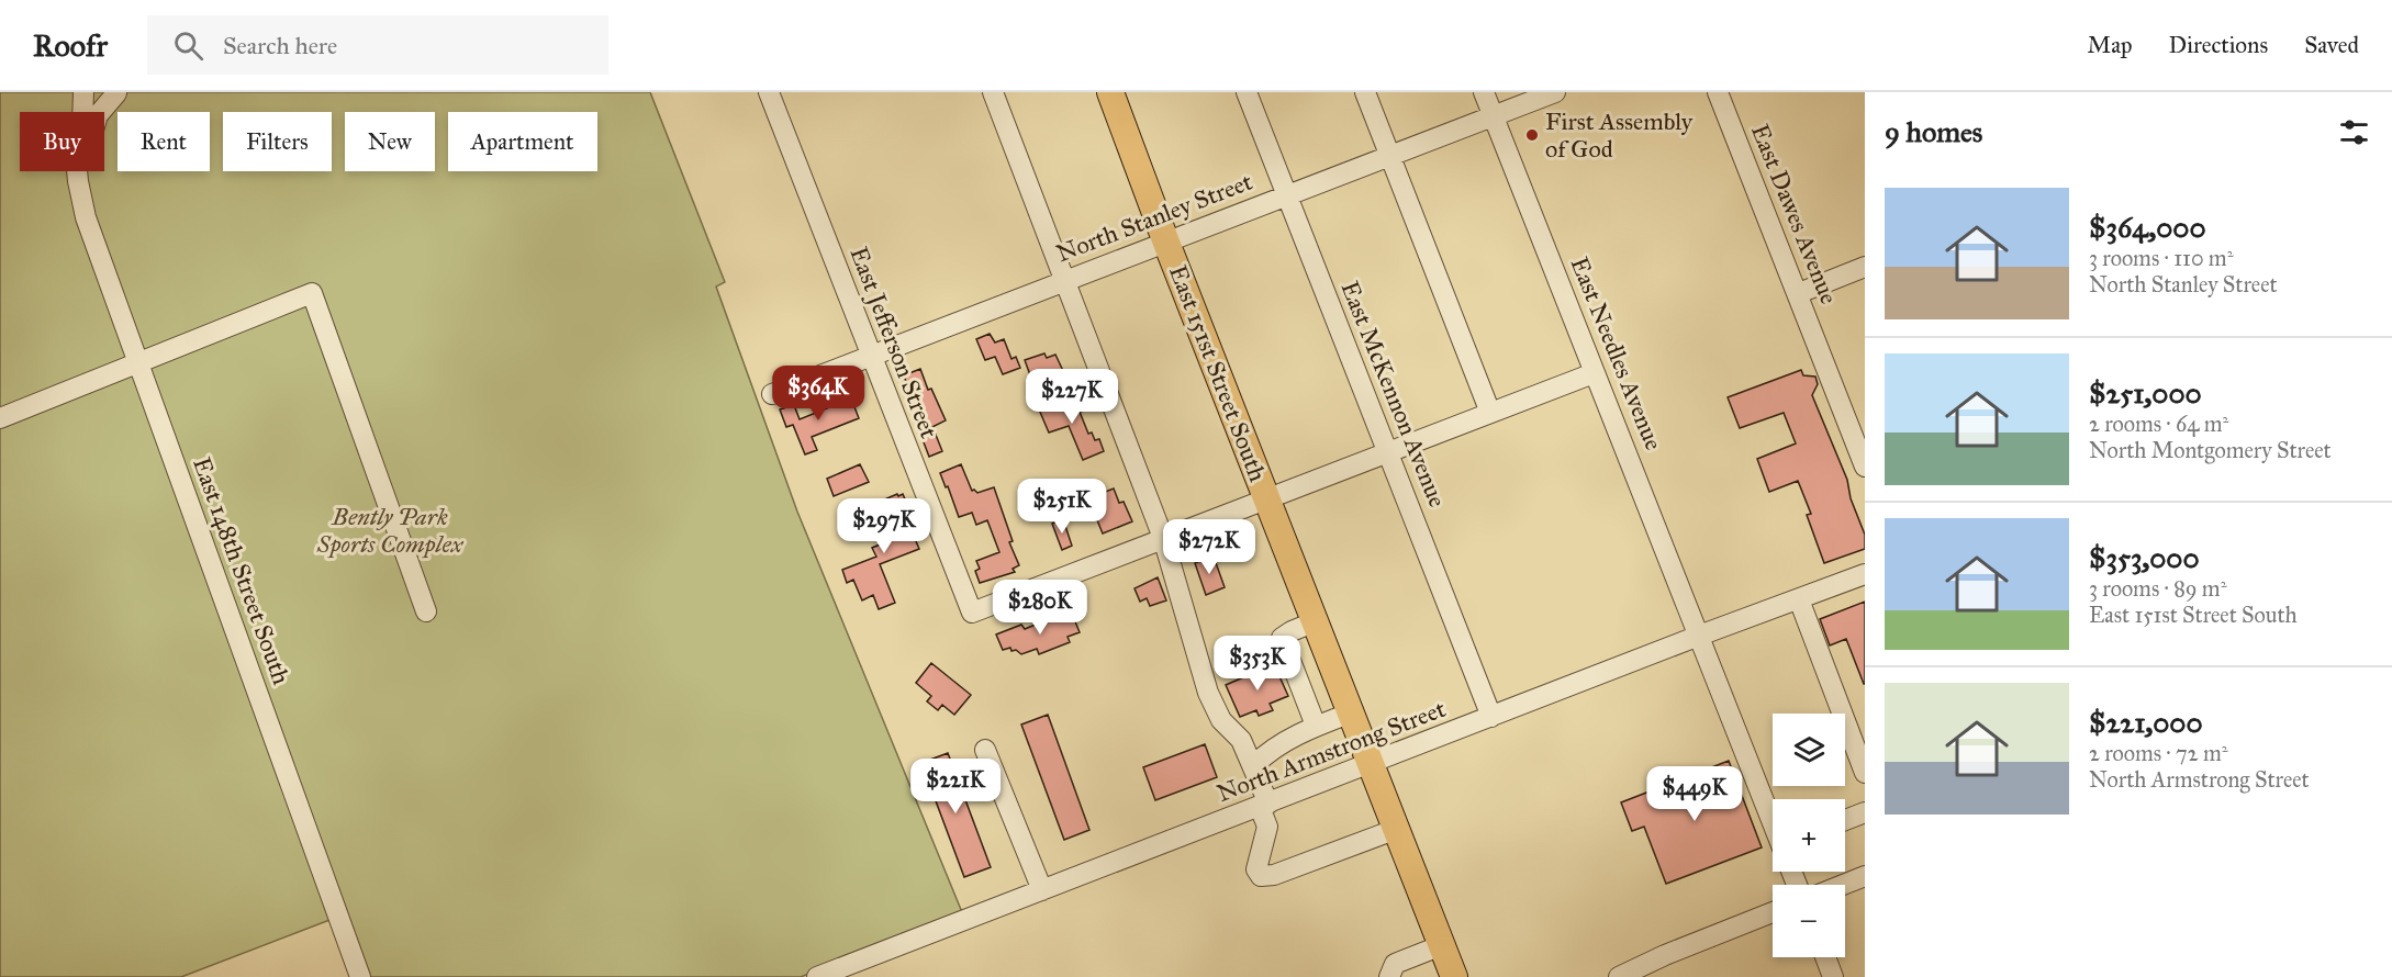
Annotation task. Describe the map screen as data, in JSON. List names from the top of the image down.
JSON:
{
  "streets": {
    "main road": ["East 151st Street South"],
    "street": [
      "East Dawes Avenue",
      "North Stanley Street",
      "East Jefferson Street",
      "East Needles Avenue",
      "East McKennon Avenue",
      "East 148th Street South",
      "North Armstrong Street"
    ]
  },
  "crossings": [
    ["North Stanley Street", "East Jefferson Street"],
    ["North Stanley Street", "East Needles Avenue"],
    ["North Stanley Street", "East 151st Street South"],
    ["North Stanley Street", "East McKennon Avenue"],
    ["East Needles Avenue", "North Armstrong Street"],
    ["East 151st Street South", "North Armstrong Street"],
    ["East McKennon Avenue", "North Armstrong Street"]
  ],
  "parks": ["Bently Park Sports Complex"],
  "places": ["First Assembly of God"],
  "page": {
    "header": "Roofr",
    "search": "Search here",
    "nav": ["Map", "Directions", "Saved"],
    "heading": "9 homes",
    "chip": [
      "Buy",
      "Rent",
      "Filters",
      "New",
      "Apartment"
    ],
    "list": [
      {
        "name": "$364,000",
        "note": "3 rooms · 110 m² · North Stanley Street"
      },
      {
        "name": "$251,000",
        "note": "2 rooms · 64 m² · North Montgomery Street"
      },
      {
        "name": "$353,000",
        "note": "3 rooms · 89 m² · East 151st Street South"
      },
      {
        "name": "$221,000",
        "note": "2 rooms · 72 m² · North Armstrong Street"
      }
    ],
    "price": [
      "$364K",
      "$227K",
      "$251K",
      "$297K",
      "$272K",
      "$280K",
      "$353K",
      "$221K",
      "$449K"
    ],
    "map_buttons": ["+", "−"]
  }
}
